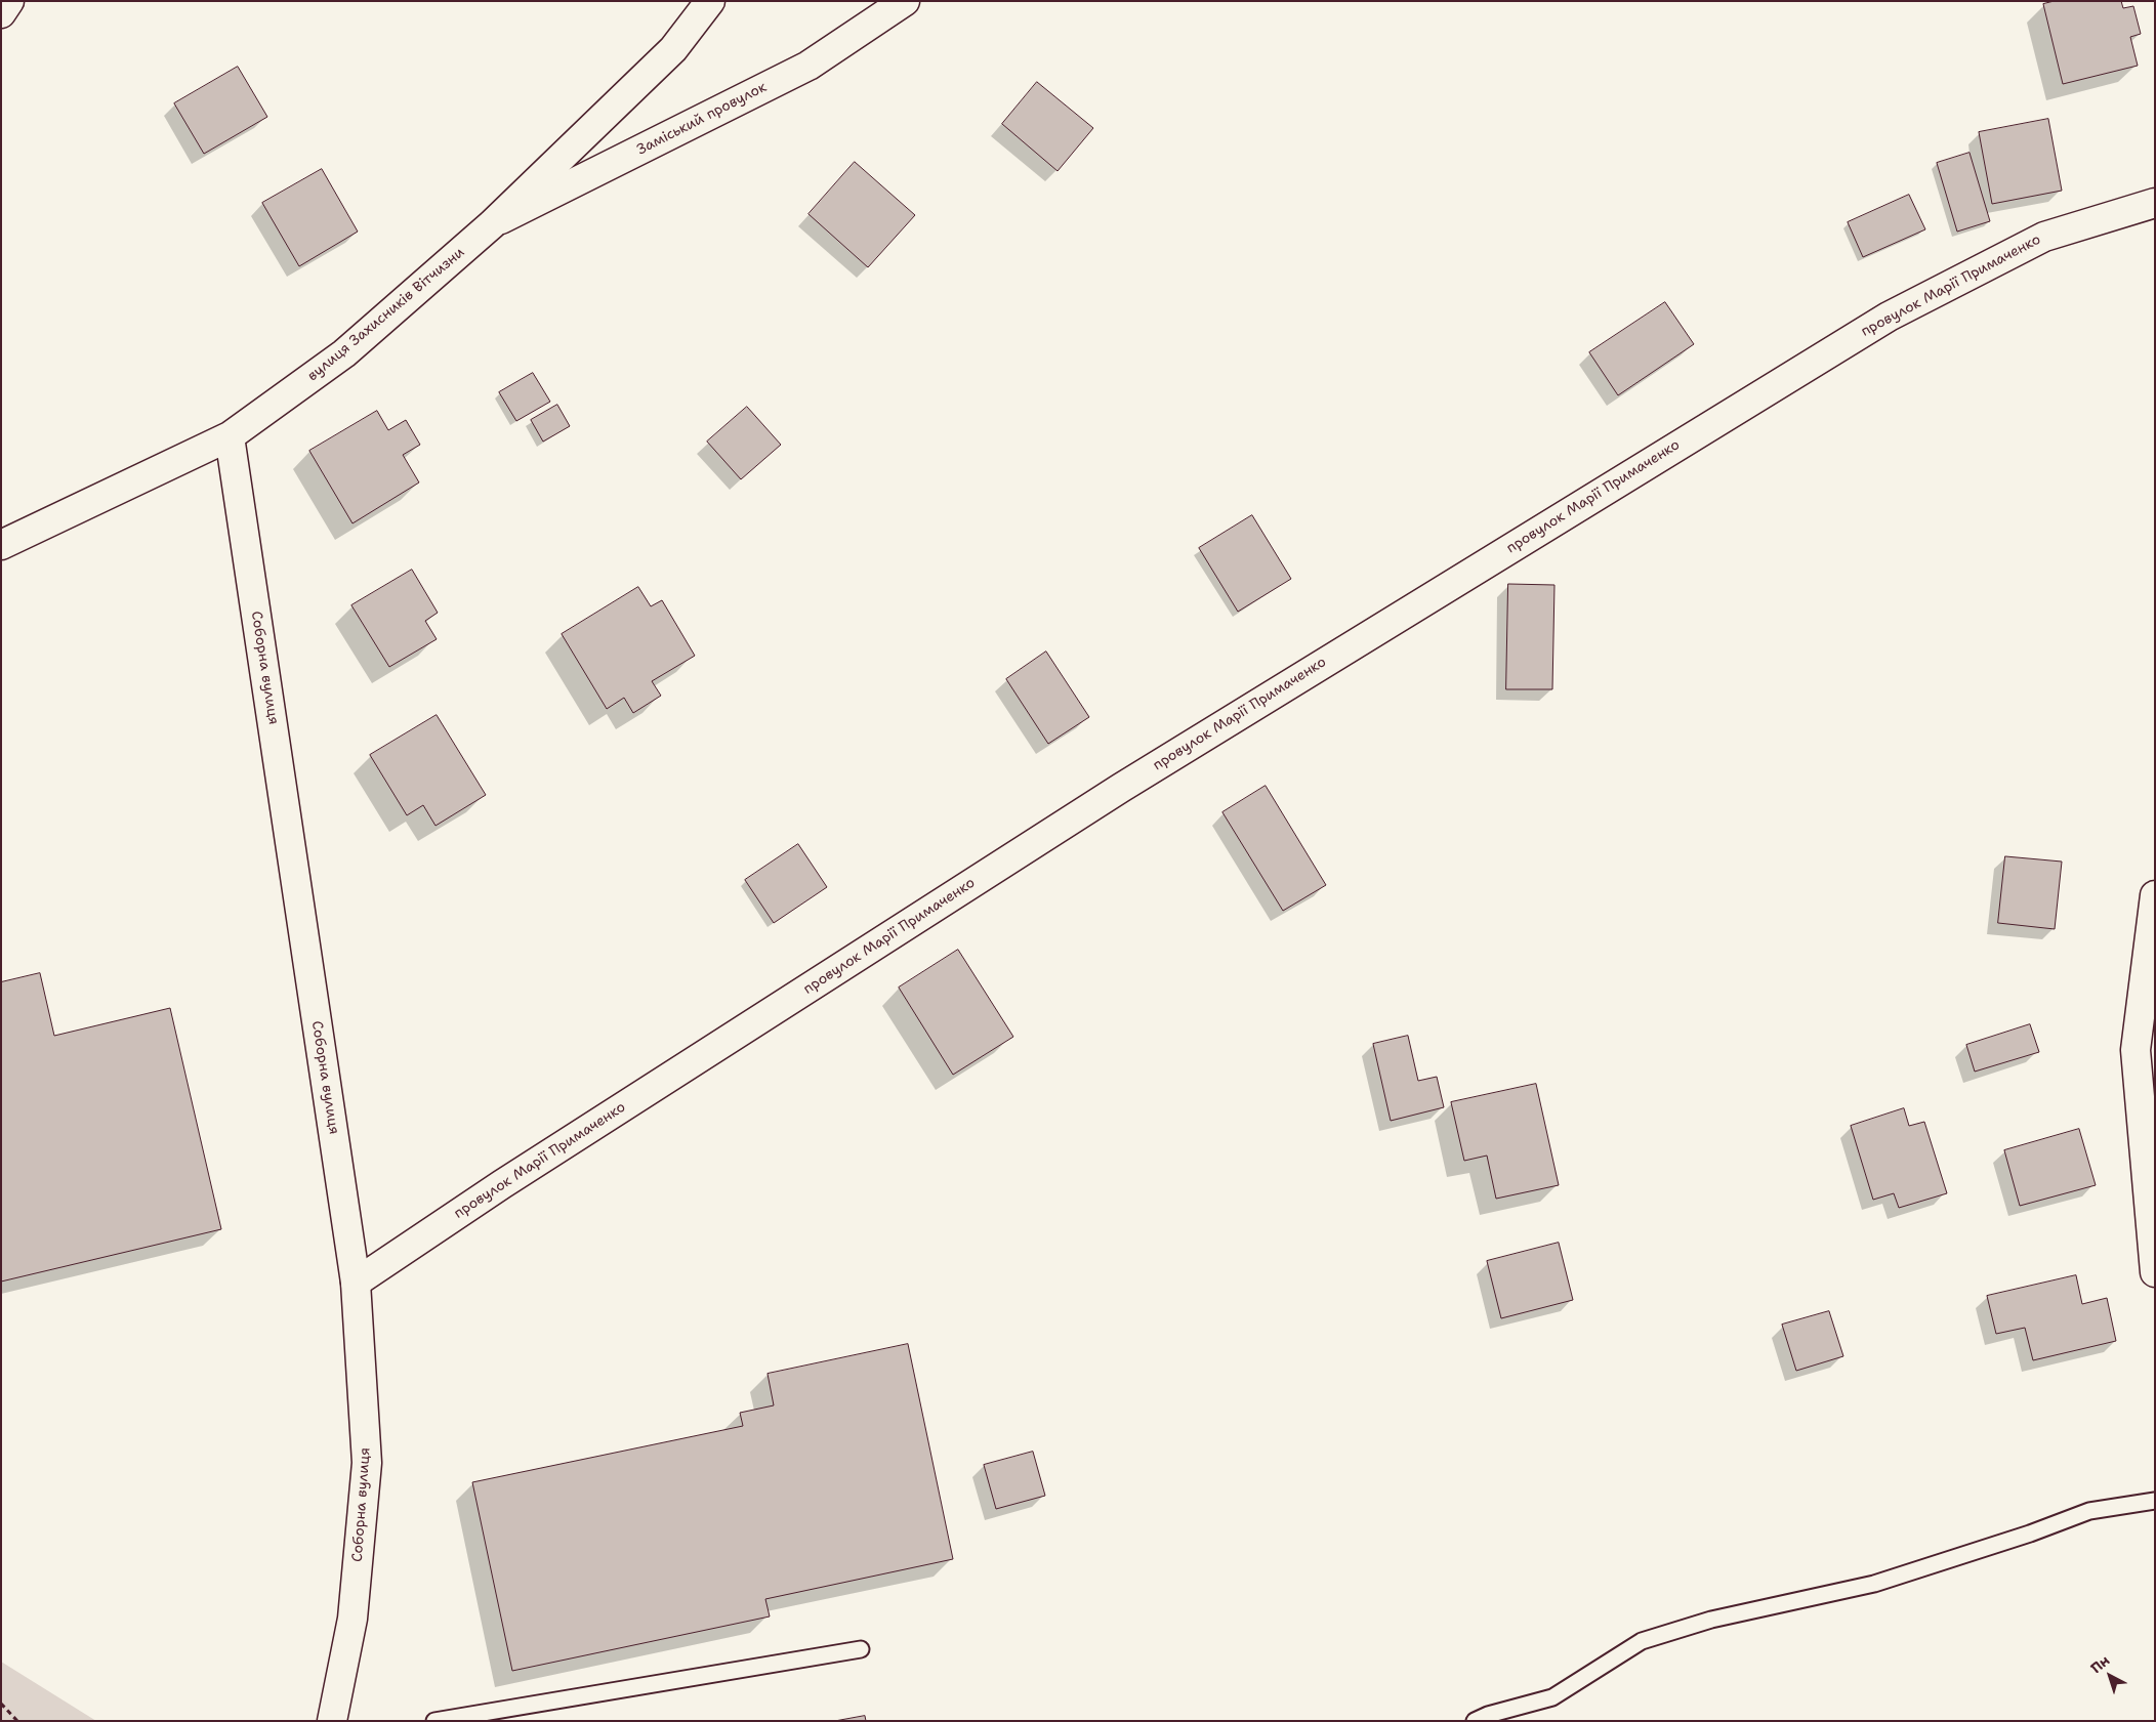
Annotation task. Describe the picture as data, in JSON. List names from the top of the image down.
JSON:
{
  "streets": {
    "street": [
      "Заміський провулок",
      "провулок Марії Примаченко",
      "вулиця Захисників Вітчизни",
      "Соборна вулиця"
    ]
  },
  "crossings": [
    ["Заміський провулок", "вулиця Захисників Вітчизни"],
    ["провулок Марії Примаченко", "Соборна вулиця"],
    ["вулиця Захисників Вітчизни", "Соборна вулиця"]
  ],
  "north": "top left"
}
